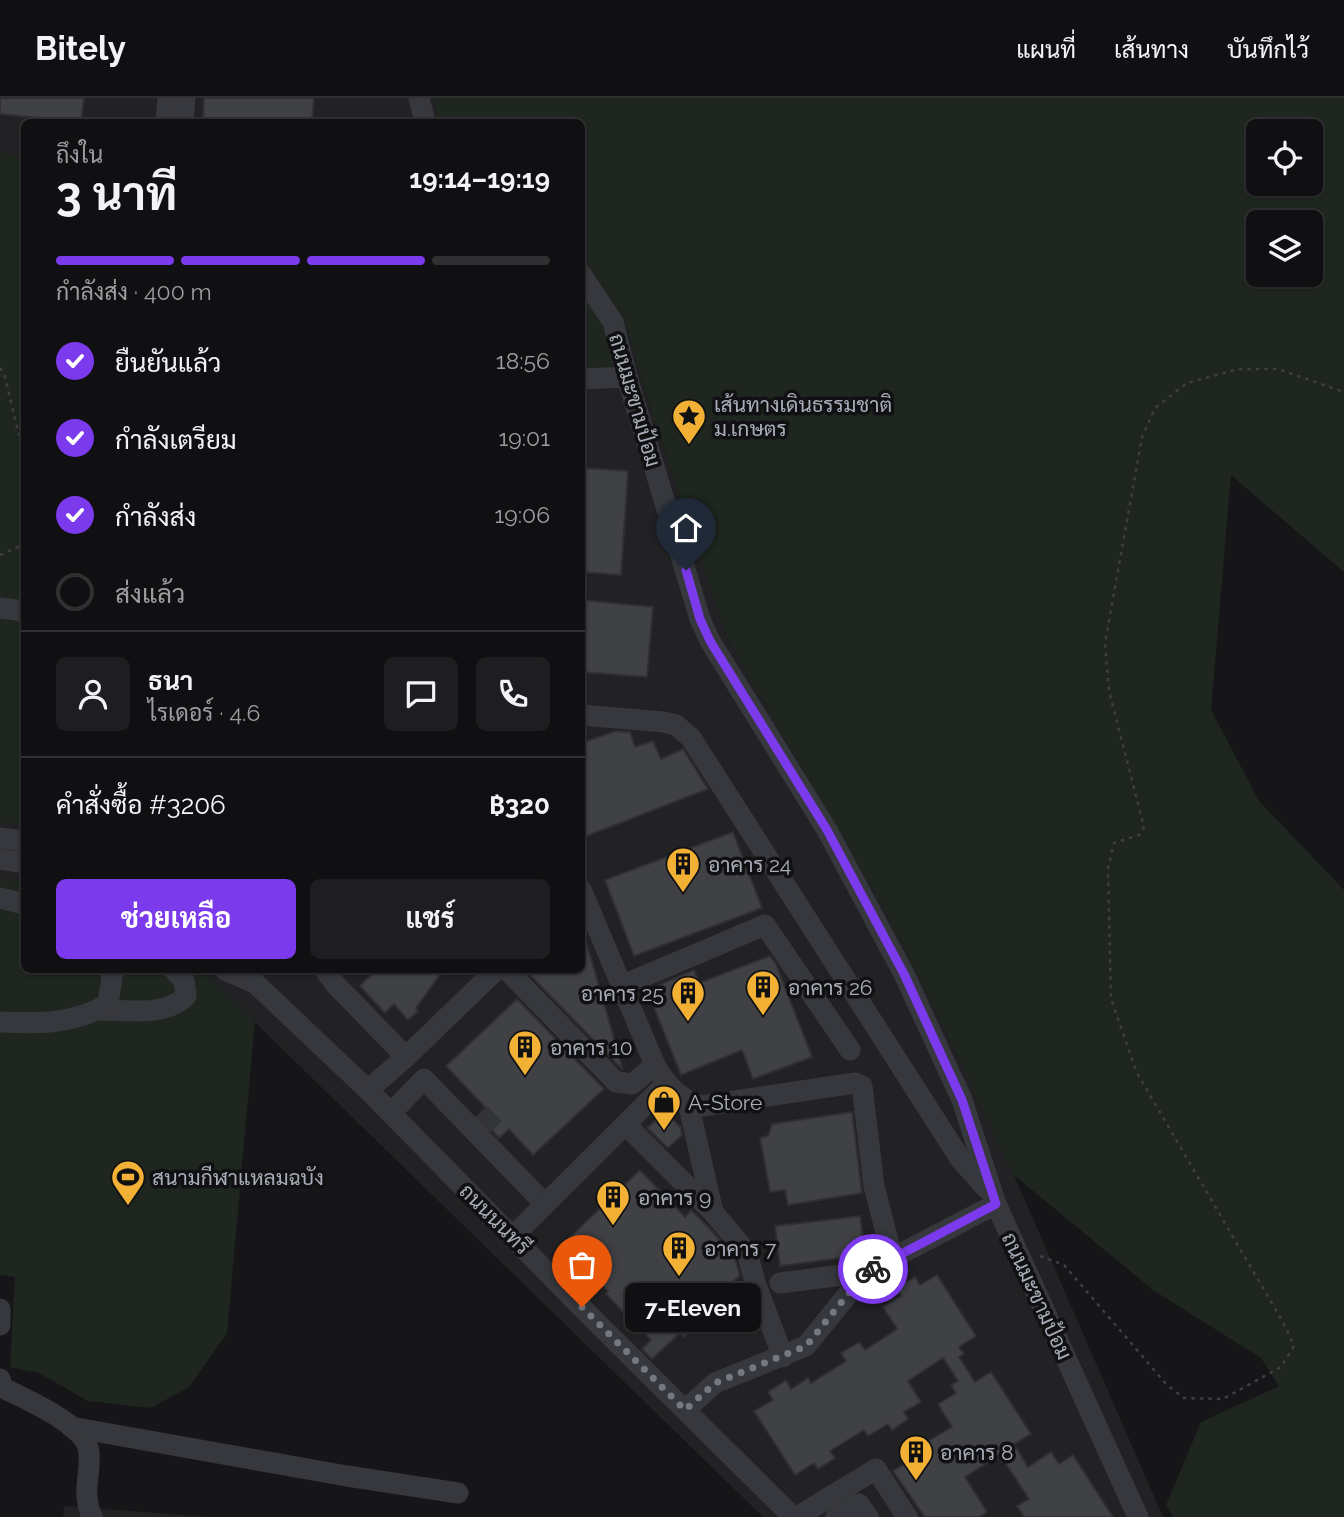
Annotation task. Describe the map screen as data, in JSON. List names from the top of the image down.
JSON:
{
  "streets": {
    "street": ["ถนนมะขามป้อม", "ถนนนนทรี"]
  },
  "places": {
    "place": ["เส้นทางเดินธรรมชาติ ม.เกษตร"],
    "building": [
      "อาคาร 24",
      "อาคาร 26",
      "อาคาร 25",
      "อาคาร 10",
      "อาคาร 9",
      "อาคาร 7",
      "อาคาร 8"
    ],
    "shop": ["A-Store"],
    "sports": ["สนามกีฬาแหลมฉบัง"],
    "other": ["7-Eleven"]
  },
  "page": {
    "header": "Bitely",
    "nav": ["แผนที่", "เส้นทาง", "บันทึกไว้"],
    "heading": ["3 นาที", "ถึงใน", "19:14–19:19"],
    "panel": [
      "ธนา",
      "ไรเดอร์ · 4.6",
      "คำสั่งซื้อ #3206",
      "฿320"
    ],
    "bar": "กำลังส่ง · 400 m",
    "list": [
      ["ยืนยันแล้ว", "18:56"],
      ["กำลังเตรียม", "19:01"],
      ["กำลังส่ง", "19:06"],
      "ส่งแล้ว"
    ],
    "buttons": ["ช่วยเหลือ", "แชร์"],
    "bubble": "7-Eleven"
  }
}
